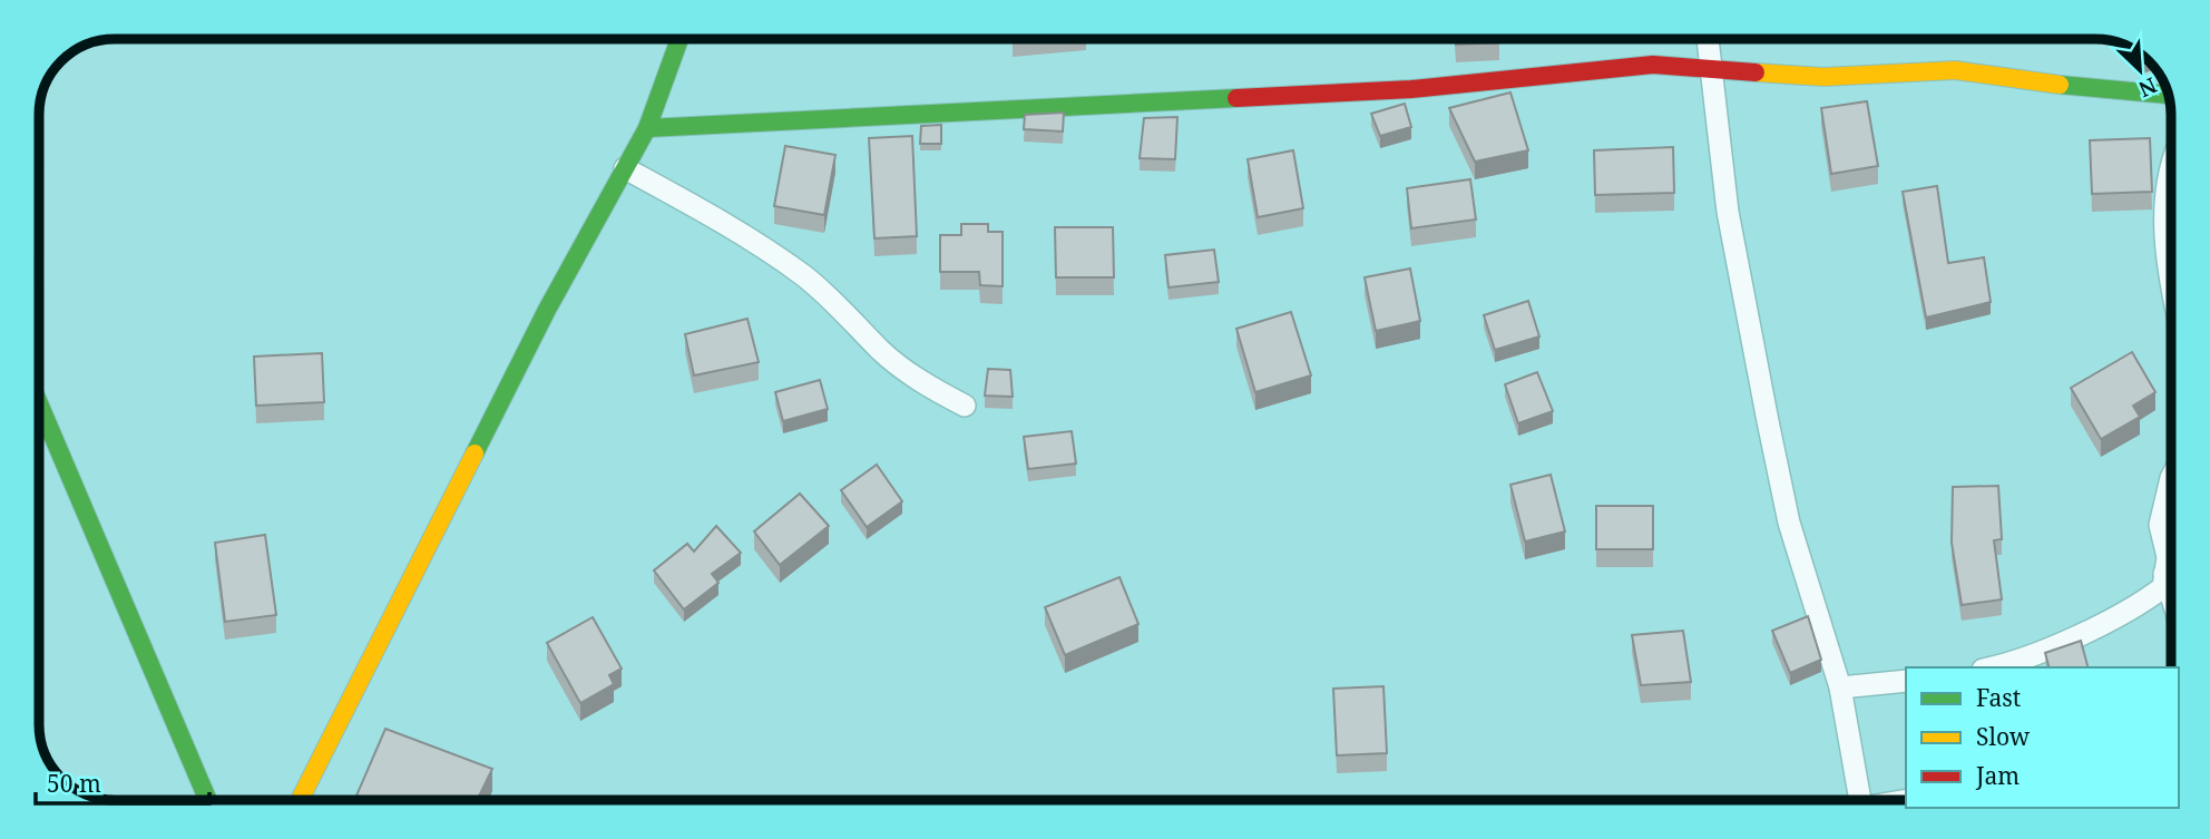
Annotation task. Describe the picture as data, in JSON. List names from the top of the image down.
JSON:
{
  "legend": ["Fast", "Slow", "Jam"],
  "scale_bar": "50 m",
  "north": "bottom right"
}
